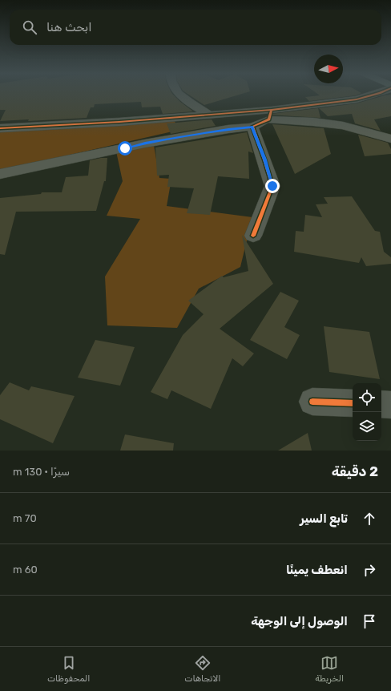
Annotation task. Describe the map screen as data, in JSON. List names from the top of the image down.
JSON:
{
  "north": "right",
  "page": {
    "search": "ابحث هنا",
    "heading": ["2 دقيقة", "سيرًا · 130 m"],
    "list": [
      ["تابع السير", "70 m"],
      ["انعطف يمينًا", "60 m"],
      "الوصول إلى الوجهة"
    ],
    "nav": ["الخريطة", "الاتجاهات", "المحفوظات"]
  }
}
